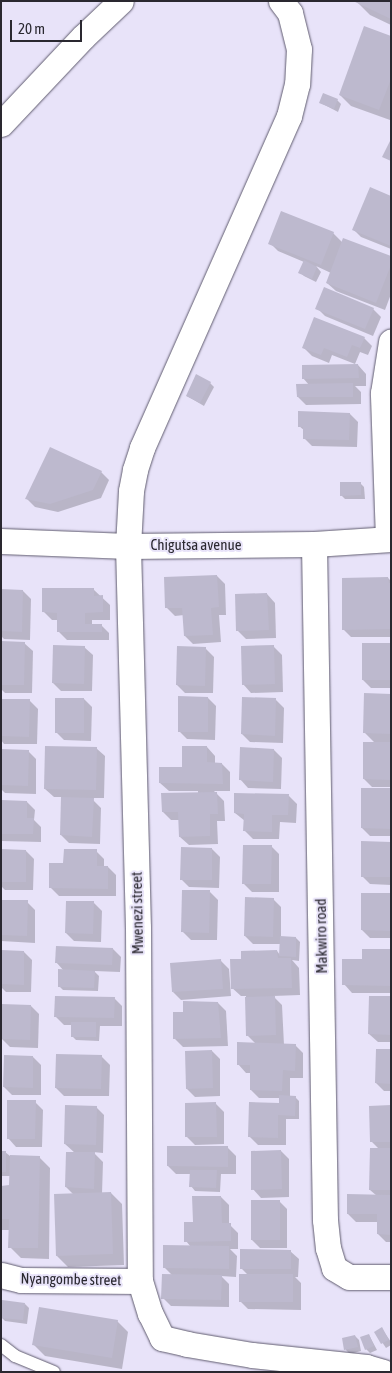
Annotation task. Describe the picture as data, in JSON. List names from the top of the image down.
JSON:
{
  "streets": {
    "street": [
      "Chigutsa avenue",
      "Mwenezi street",
      "Makwiro road",
      "Nyangombe street"
    ]
  },
  "crossings": [
    ["Chigutsa avenue", "Mwenezi street"],
    ["Chigutsa avenue", "Makwiro road"],
    ["Mwenezi street", "Nyangombe street"]
  ],
  "scale_bar": "20 m"
}
